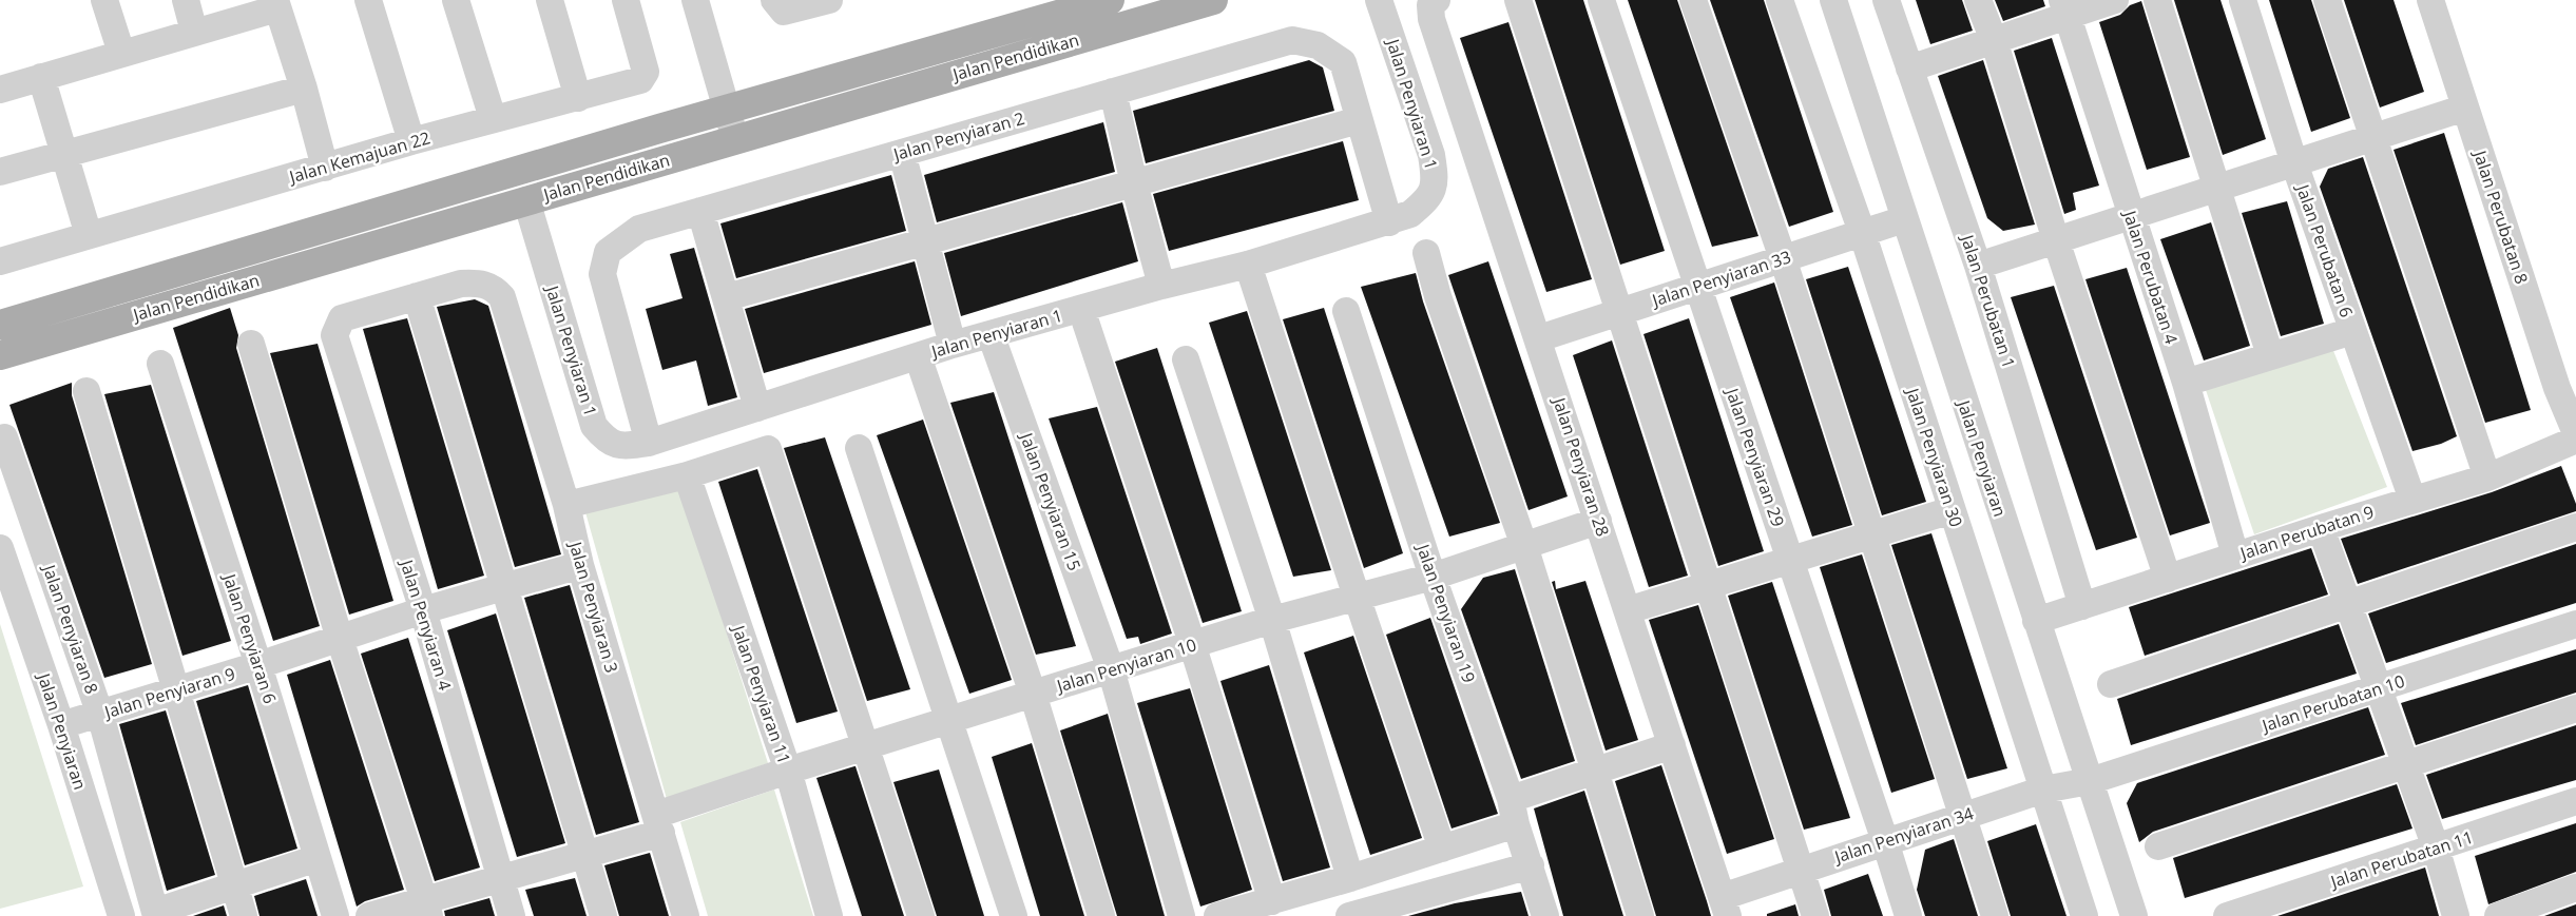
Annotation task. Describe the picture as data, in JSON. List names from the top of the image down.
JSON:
{
  "streets": {
    "main road": ["Jalan Pendidikan"],
    "street": [
      "Jalan Penyiaran 1",
      "Jalan Penyiaran 2",
      "Jalan Kemajuan 22",
      "Jalan Perubatan 8",
      "Jalan Perubatan 6",
      "Jalan Perubatan 4",
      "Jalan Penyiaran 33",
      "Jalan Perubatan 1",
      "Jalan Penyiaran 29",
      "Jalan Penyiaran 30",
      "Jalan Penyiaran",
      "Jalan Penyiaran 28",
      "Jalan Penyiaran 15",
      "Jalan Perubatan 9",
      "Jalan Penyiaran 3",
      "Jalan Penyiaran 19",
      "Jalan Penyiaran 4",
      "Jalan Penyiaran 8",
      "Jalan Penyiaran 6",
      "Jalan Penyiaran 10",
      "Jalan Penyiaran 9",
      "Jalan Penyiaran 11",
      "Jalan Perubatan 10",
      "Jalan Penyiaran 34",
      "Jalan Perubatan 11"
    ]
  },
  "crossings": [
    ["Jalan Pendidikan", "Jalan Penyiaran 1"],
    ["Jalan Penyiaran 1", "Jalan Penyiaran 2"],
    ["Jalan Penyiaran 1", "Jalan Penyiaran 15"],
    ["Jalan Perubatan 6", "Jalan Perubatan 9"],
    ["Jalan Perubatan 4", "Jalan Perubatan 9"],
    ["Jalan Penyiaran 33", "Jalan Penyiaran 29"],
    ["Jalan Penyiaran 33", "Jalan Penyiaran 30"],
    ["Jalan Penyiaran 33", "Jalan Penyiaran"],
    ["Jalan Penyiaran 33", "Jalan Penyiaran 28"],
    ["Jalan Perubatan 1", "Jalan Perubatan 9"],
    ["Jalan Penyiaran 29", "Jalan Penyiaran 34"],
    ["Jalan Penyiaran 30", "Jalan Penyiaran 34"],
    ["Jalan Penyiaran", "Jalan Perubatan 9"],
    ["Jalan Penyiaran", "Jalan Penyiaran 9"],
    ["Jalan Penyiaran", "Jalan Perubatan 10"],
    ["Jalan Penyiaran", "Jalan Penyiaran 34"],
    ["Jalan Penyiaran 28", "Jalan Penyiaran 10"],
    ["Jalan Penyiaran 28", "Jalan Penyiaran 34"],
    ["Jalan Penyiaran 15", "Jalan Penyiaran 10"],
    ["Jalan Penyiaran 3", "Jalan Penyiaran 4"],
    ["Jalan Penyiaran 3", "Jalan Penyiaran 10"],
    ["Jalan Penyiaran 3", "Jalan Penyiaran 9"],
    ["Jalan Penyiaran 19", "Jalan Penyiaran 10"],
    ["Jalan Penyiaran 4", "Jalan Penyiaran 10"],
    ["Jalan Penyiaran 4", "Jalan Penyiaran 9"],
    ["Jalan Penyiaran 8", "Jalan Penyiaran 9"],
    ["Jalan Penyiaran 6", "Jalan Penyiaran 9"],
    ["Jalan Penyiaran 10", "Jalan Penyiaran 11"],
    ["Jalan Perubatan 10", "Jalan Penyiaran 34"]
  ]
}
